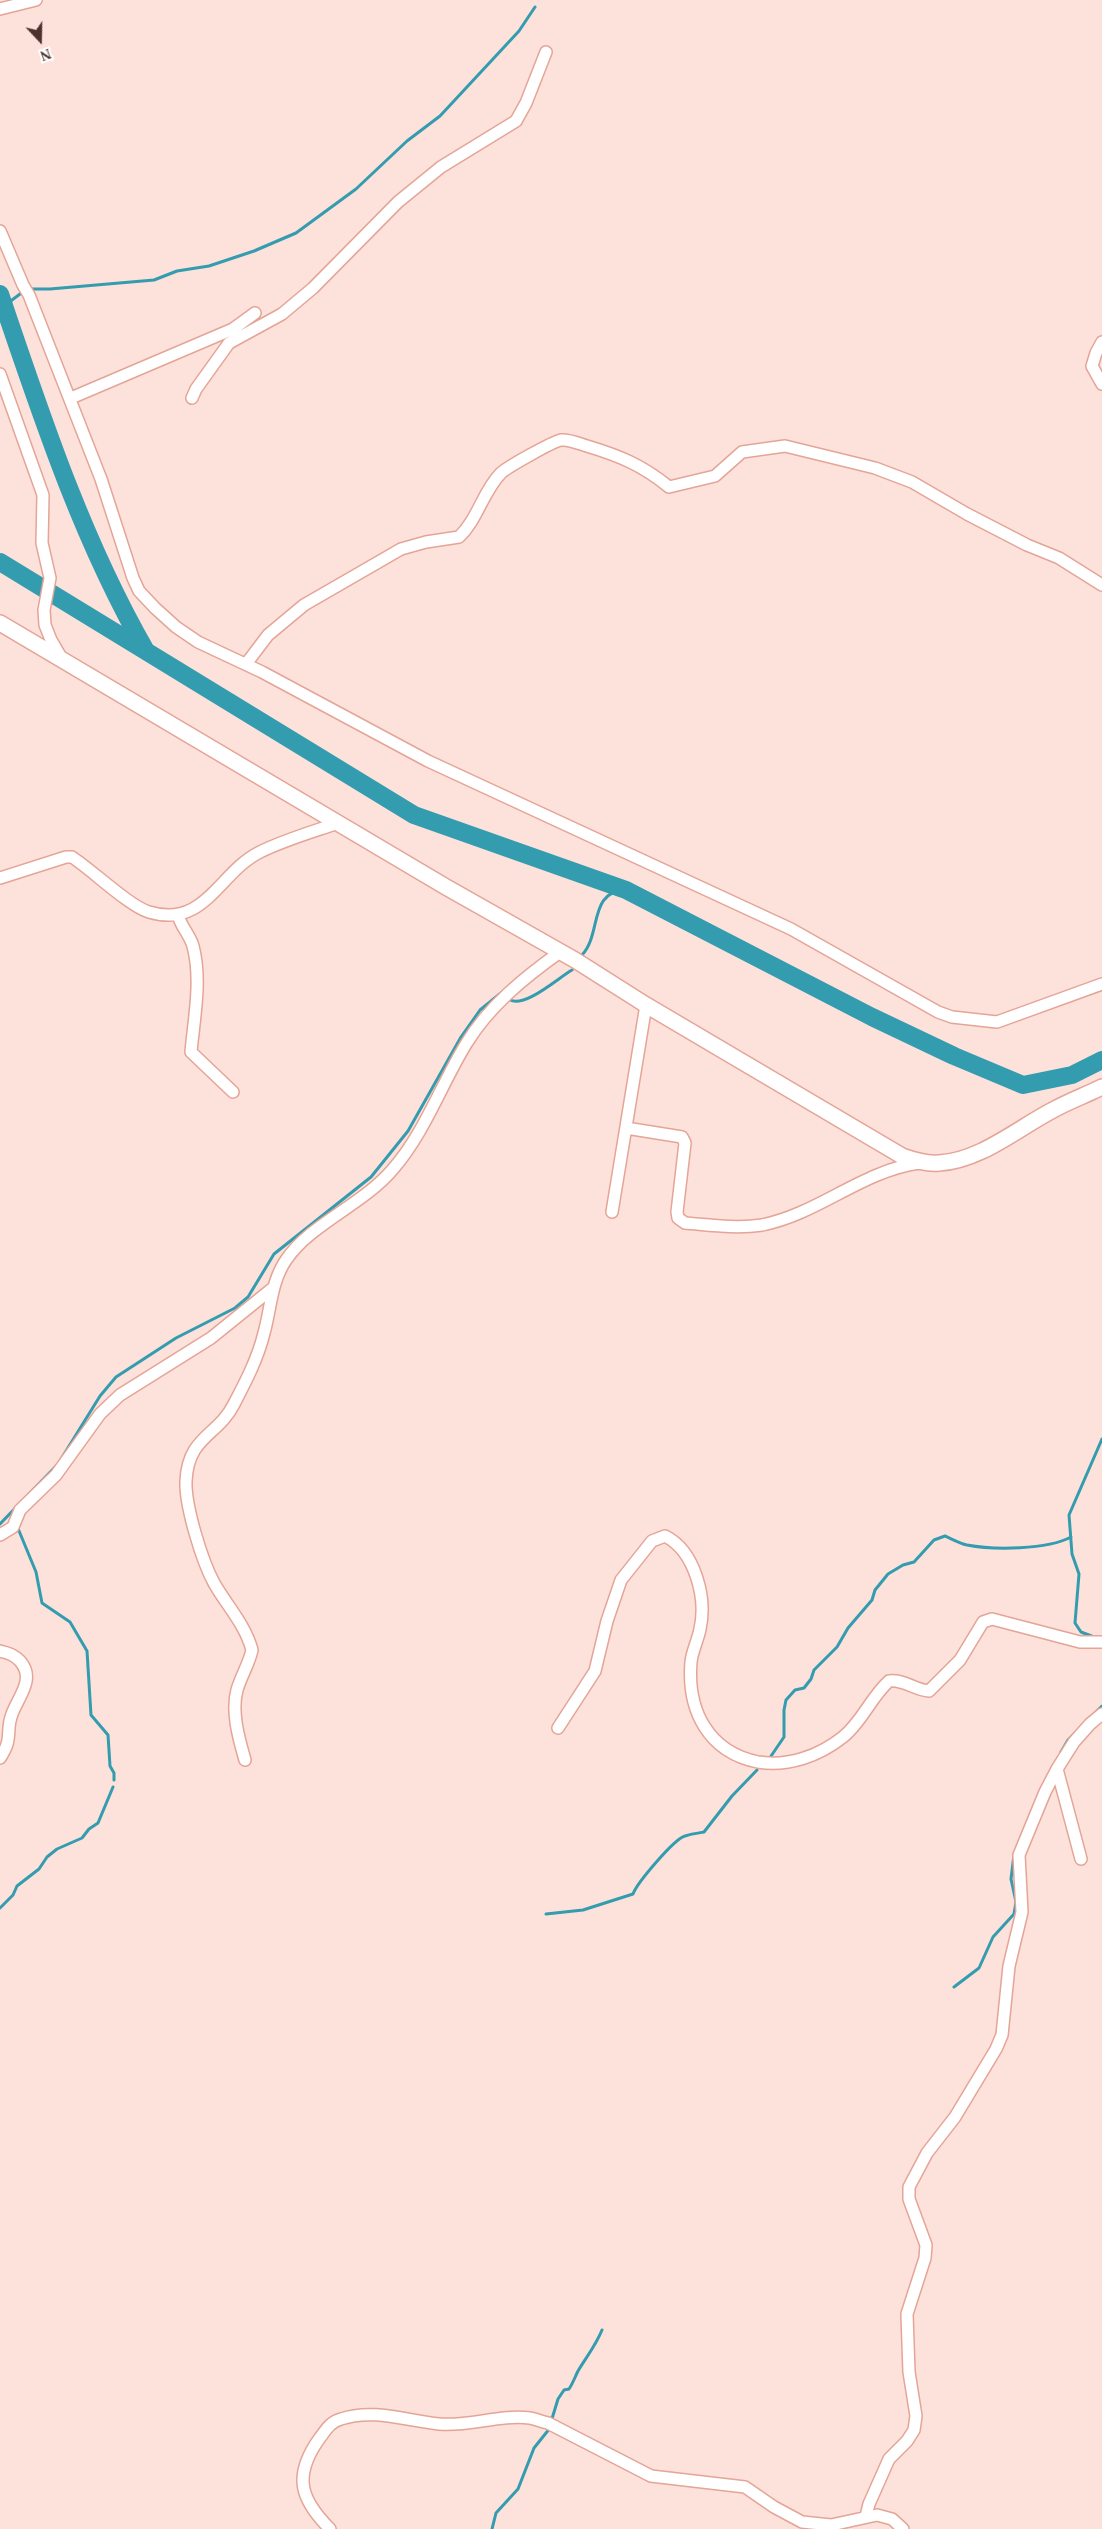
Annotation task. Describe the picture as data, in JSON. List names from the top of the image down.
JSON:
{
  "north": "bottom"
}
